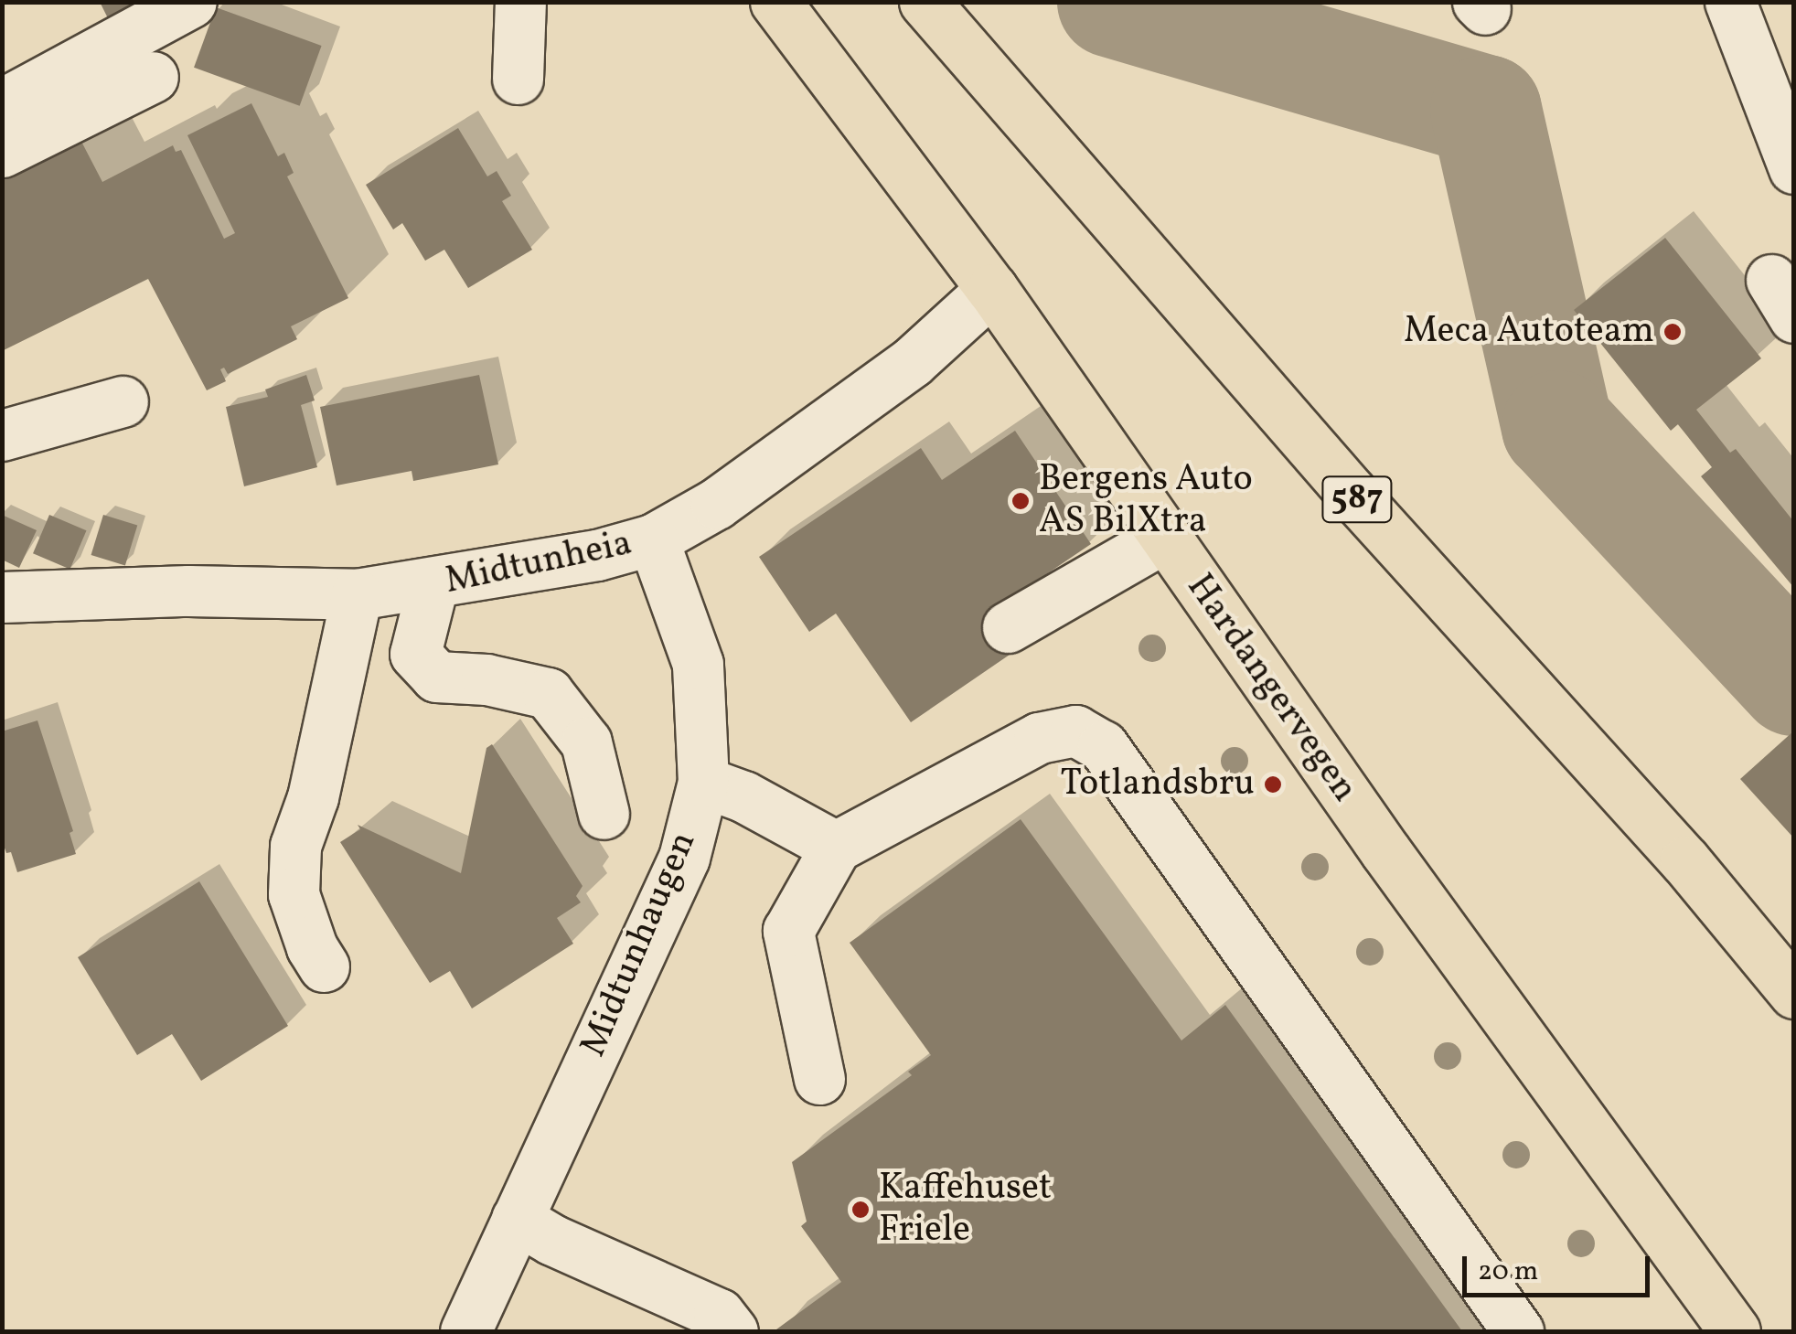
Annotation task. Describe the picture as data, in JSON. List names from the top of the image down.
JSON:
{
  "streets": {
    "main road": ["587", "Hardangervegen"],
    "street": ["Midtunheia", "Midtunhaugen"]
  },
  "crossings": [
    ["Midtunheia", "Hardangervegen"],
    ["Midtunheia", "Midtunhaugen"]
  ],
  "places": [
    "Meca Autoteam",
    "Bergens Auto AS BilXtra",
    "Totlandsbru",
    "Kaffehuset Friele"
  ],
  "scale_bar": "20 m"
}
